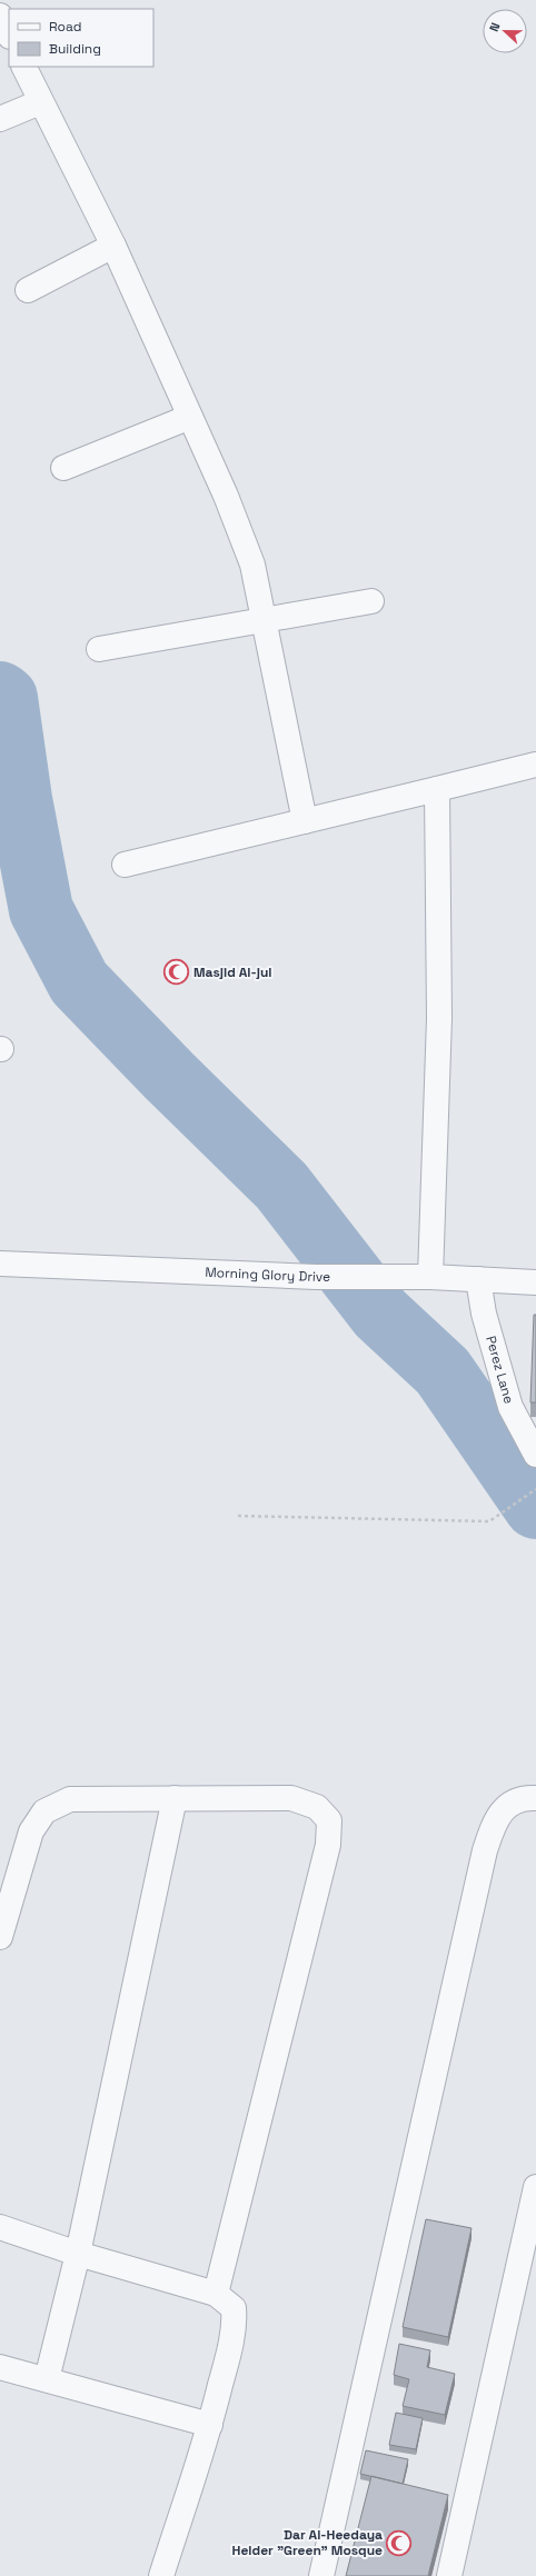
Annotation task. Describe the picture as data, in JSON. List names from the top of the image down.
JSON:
{
  "streets": {
    "street": ["Morning Glory Drive", "Perez Lane"]
  },
  "crossings": [
    ["Morning Glory Drive", "Perez Lane"]
  ],
  "places": {
    "mosque": ["Masjid Al-jul", "Dar Al-Heedaya Heider \"Green\" Mosque"]
  },
  "legend": ["Road", "Building"],
  "north": "left"
}
